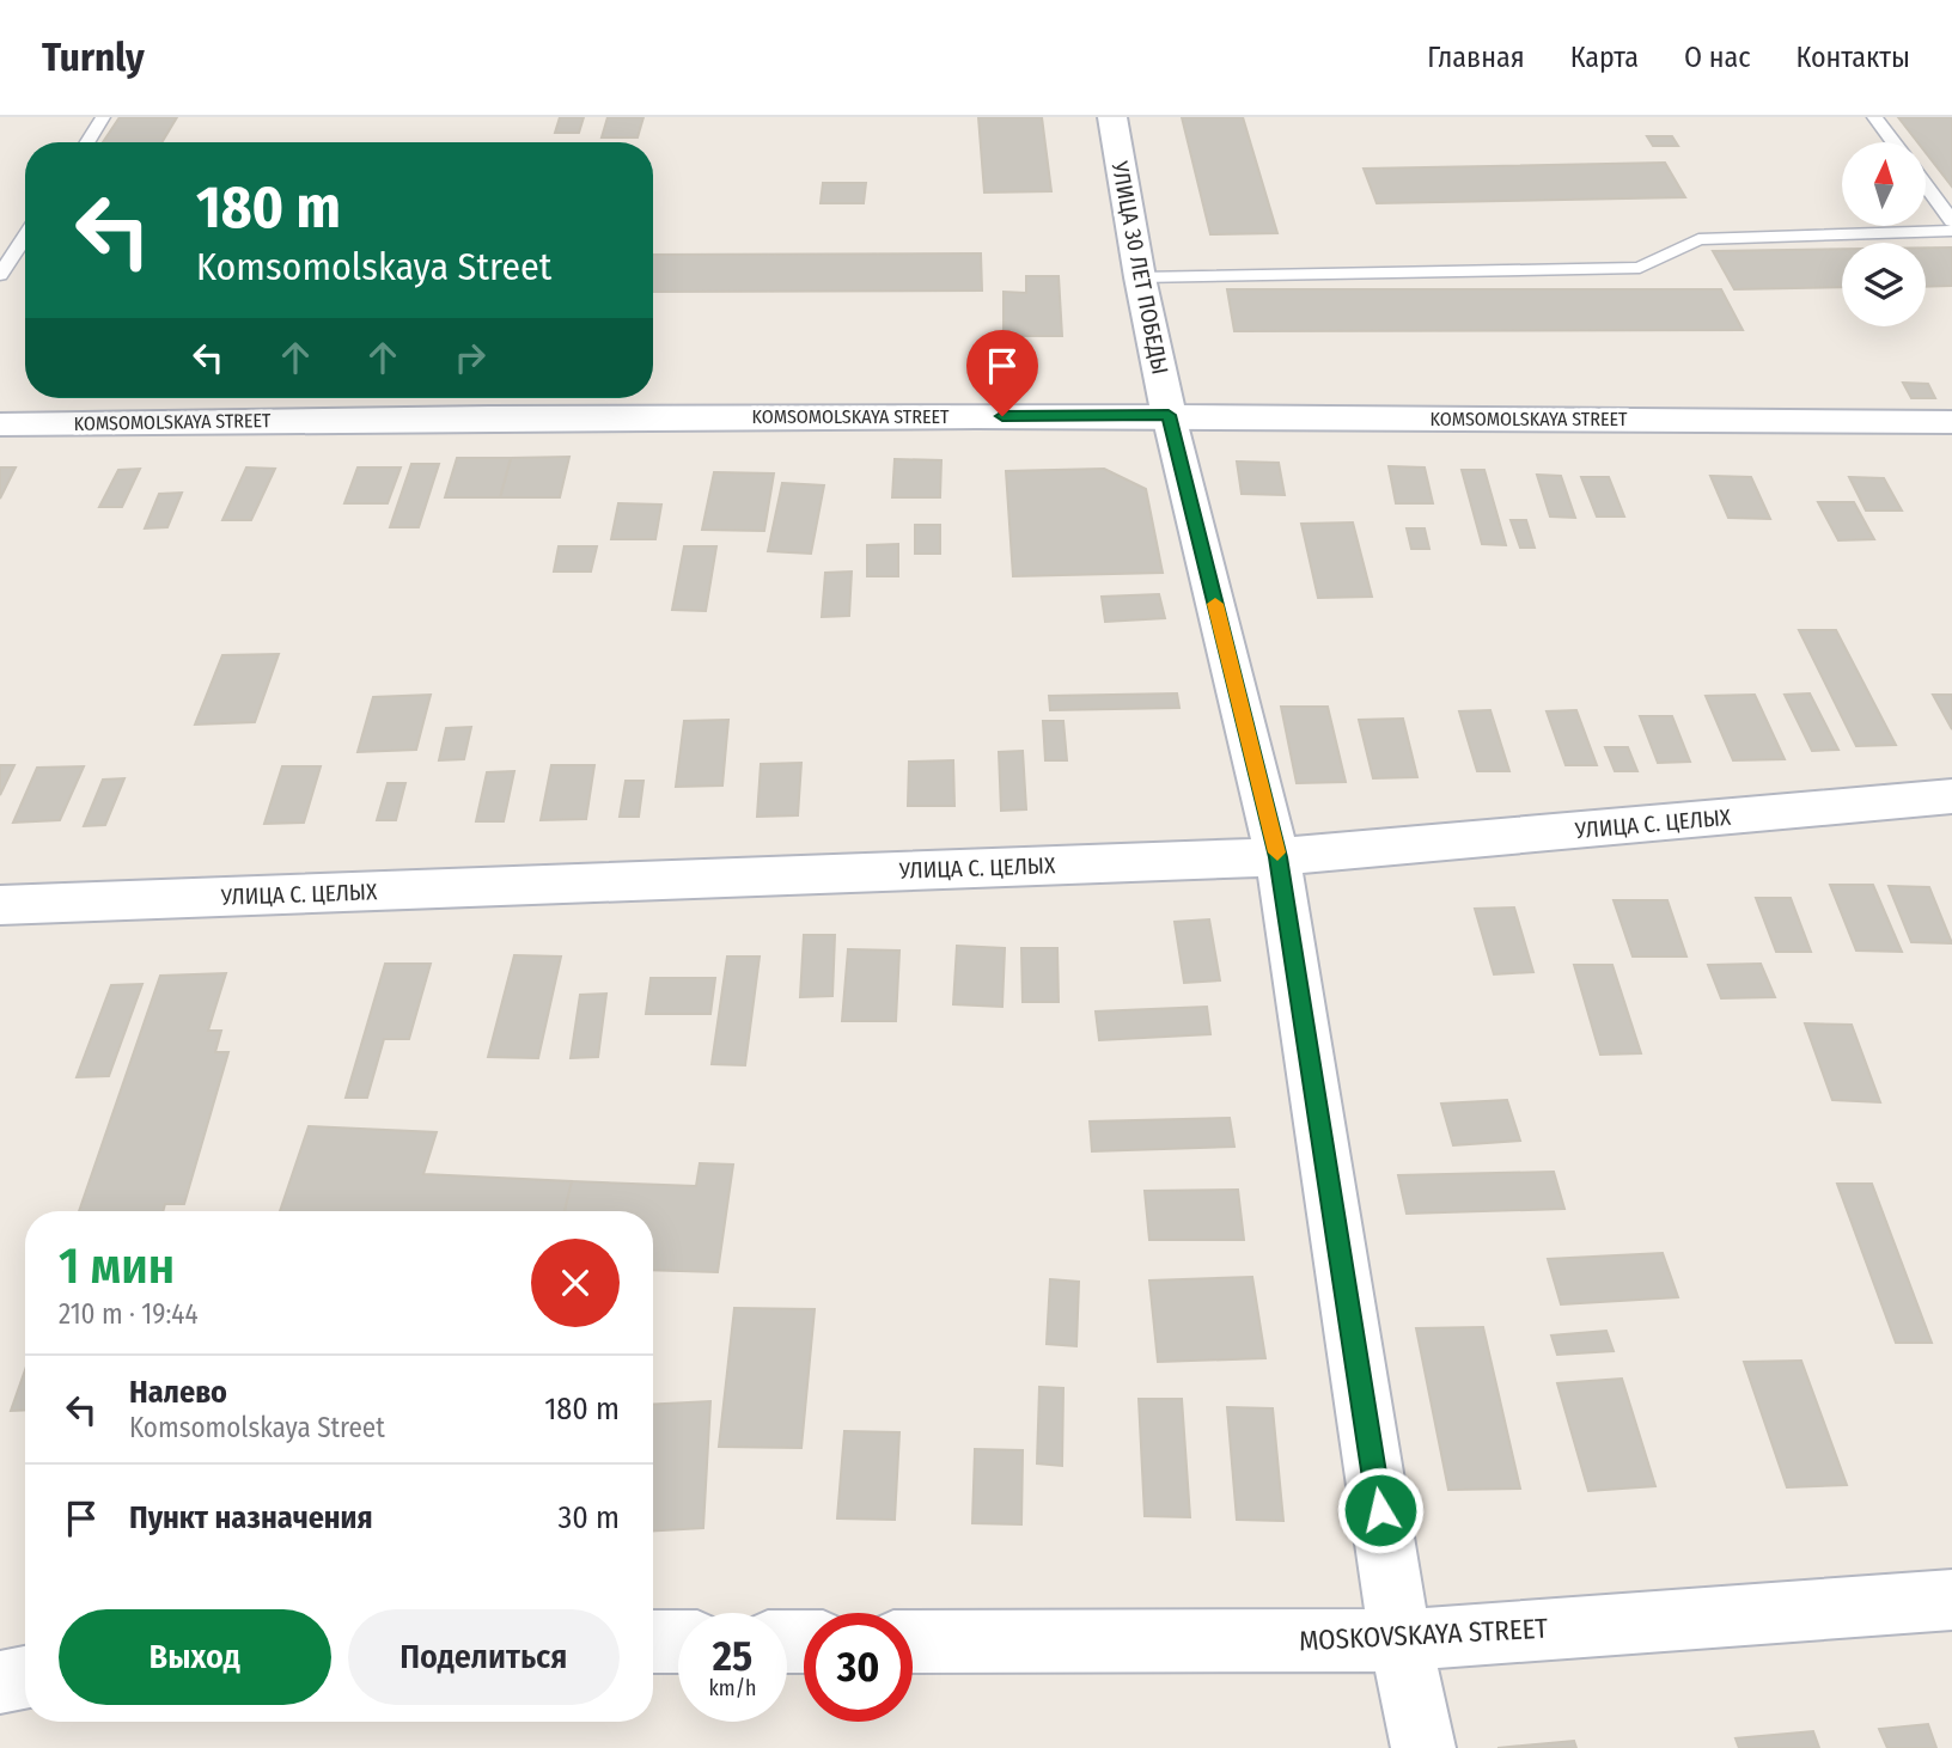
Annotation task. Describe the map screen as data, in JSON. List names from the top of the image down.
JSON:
{
  "streets": {
    "street": [
      "УЛИЦА 30 ЛЕТ ПОБЕДЫ",
      "KOMSOMOLSKAYA STREET",
      "УЛИЦА С. ЦЕЛЫХ",
      "MOSKOVSKAYA STREET"
    ]
  },
  "crossings": [
    ["УЛИЦА 30 ЛЕТ ПОБЕДЫ", "KOMSOMOLSKAYA STREET"],
    ["УЛИЦА 30 ЛЕТ ПОБЕДЫ", "УЛИЦА С. ЦЕЛЫХ"],
    ["УЛИЦА 30 ЛЕТ ПОБЕДЫ", "MOSKOVSKAYA STREET"]
  ],
  "north": "top",
  "page": {
    "header": "Turnly",
    "nav": [
      "Главная",
      "Карта",
      "О нас",
      "Контакты"
    ],
    "turn": ["180 m", "Komsomolskaya Street"],
    "heading": ["1 мин", "210 m · 19:44"],
    "list": [
      {
        "name": "Налево",
        "note": "Komsomolskaya Street",
        "value": "180 m"
      },
      {
        "name": "Пункт назначения",
        "value": "30 m"
      }
    ],
    "buttons": ["Выход", "Поделиться"],
    "speed": "25 km/h",
    "limit": "30"
  }
}
